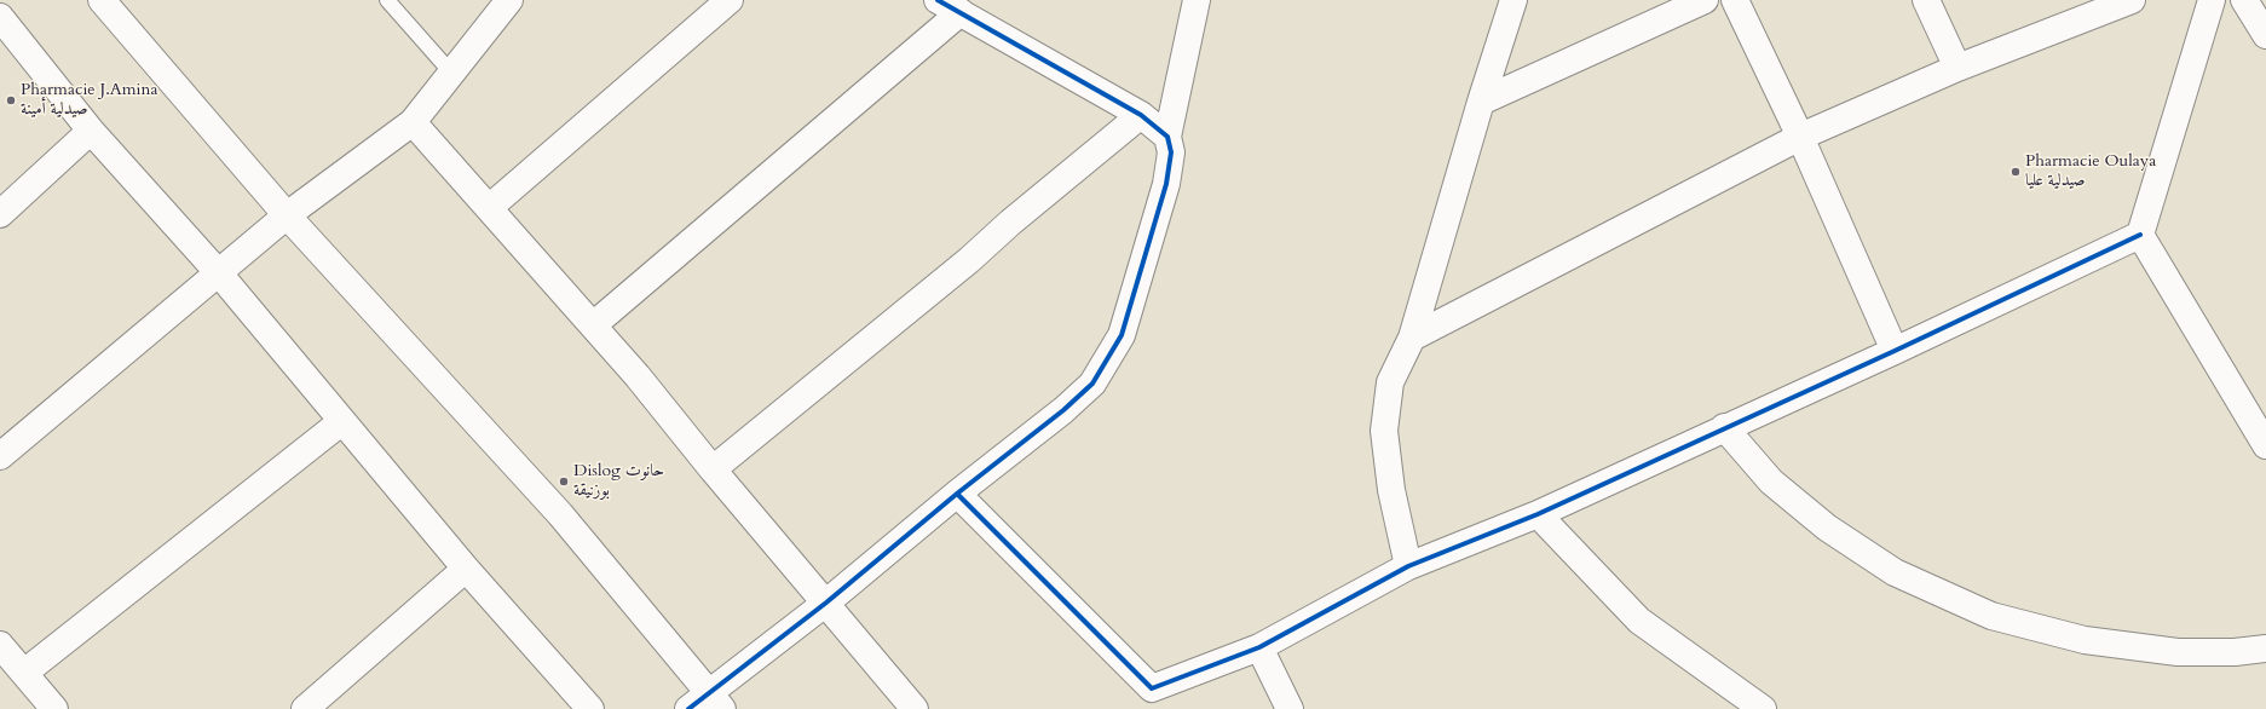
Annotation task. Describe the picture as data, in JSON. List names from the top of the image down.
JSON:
{
  "places": ["Pharmacie J.Amina صيدلية أمينة", "Pharmacie Oulaya صيدلية عليا", "Dislog حانوت بوزنيقة"]
}
